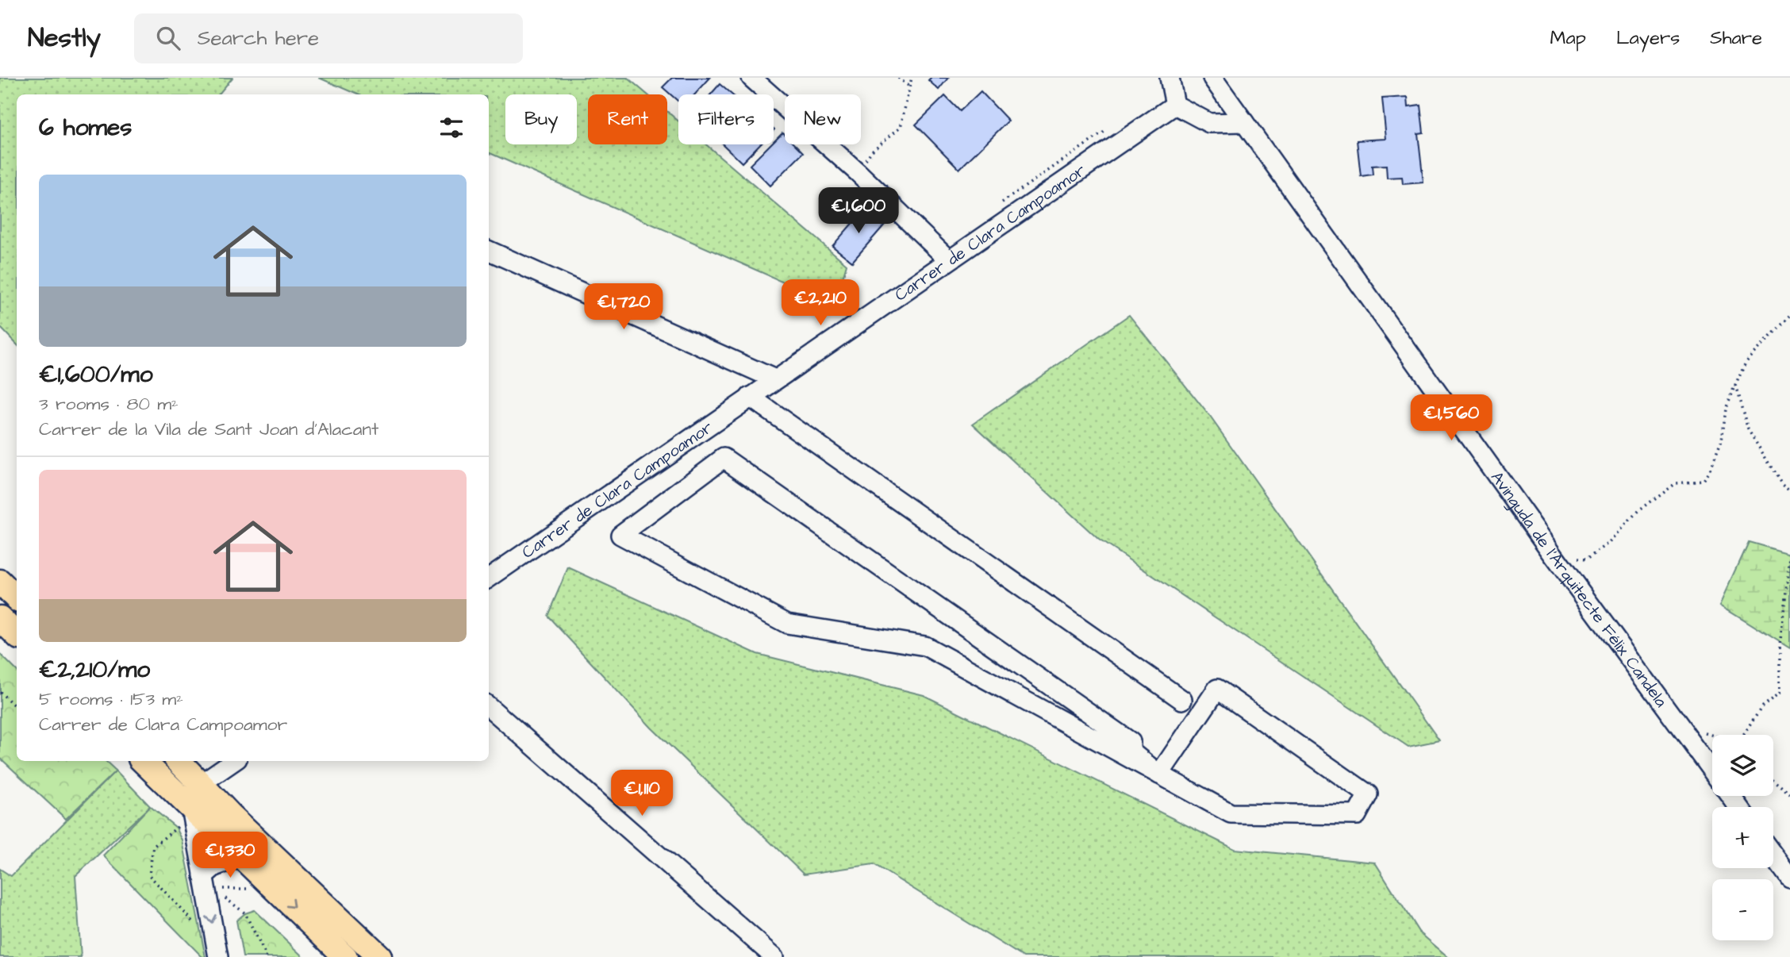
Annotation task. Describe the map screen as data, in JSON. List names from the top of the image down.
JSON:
{
  "streets": {
    "street": ["Carrer de Clara Campoamor", "Avinguda de l'Arquitecte Félix Candela"]
  },
  "page": {
    "header": "Nestly",
    "search": "Search here",
    "nav": ["Map", "Layers", "Share"],
    "chip": [
      "Buy",
      "Rent",
      "Filters",
      "New"
    ],
    "heading": "6 homes",
    "list": [
      {
        "name": "€1,600/mo",
        "note": "3 rooms · 80 m² · Carrer de la Vila de Sant Joan d'Alacant"
      },
      {
        "name": "€2,210/mo",
        "note": "5 rooms · 153 m² · Carrer de Clara Campoamor"
      }
    ],
    "price": [
      "€1,600",
      "€2,210",
      "€1,720",
      "€1,560",
      "€1,110",
      "€1,330"
    ],
    "map_buttons": ["+", "−"]
  }
}
